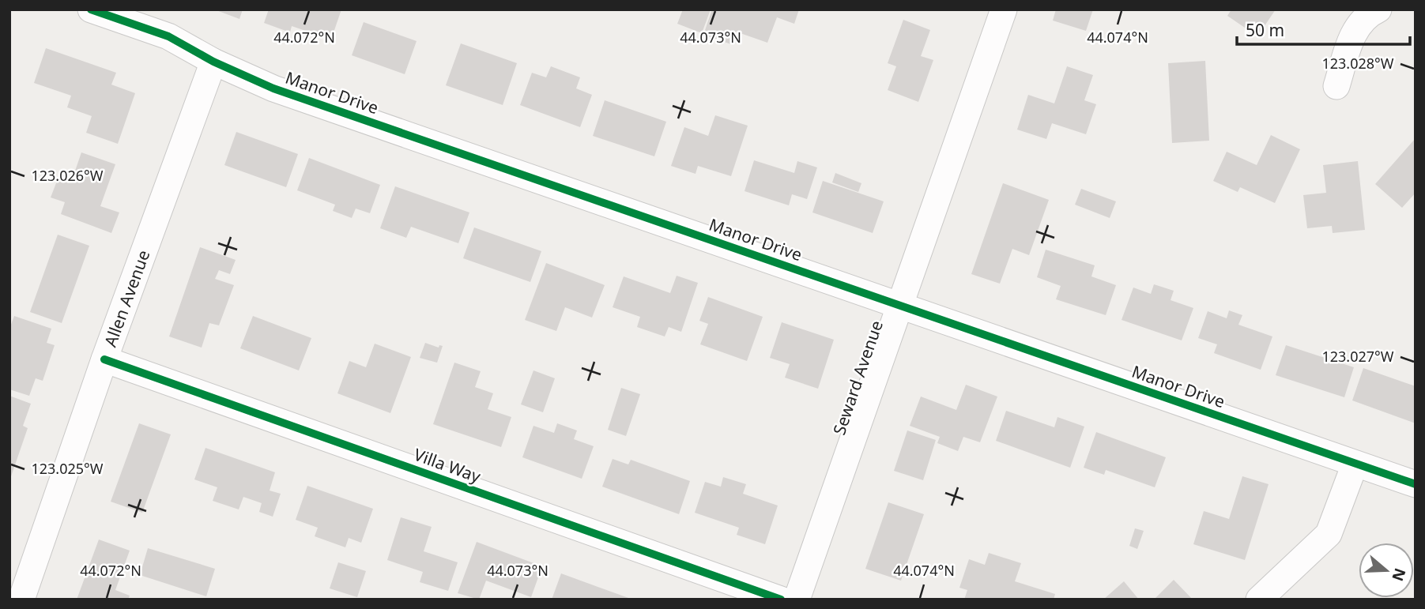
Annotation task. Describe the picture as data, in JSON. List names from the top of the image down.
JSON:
{
  "streets": {
    "street": [
      "Manor Drive",
      "Allen Avenue",
      "Seward Avenue",
      "Villa Way"
    ]
  },
  "crossings": [
    ["Manor Drive", "Allen Avenue"],
    ["Manor Drive", "Seward Avenue"],
    ["Allen Avenue", "Villa Way"]
  ],
  "scale_bar": "50 m",
  "north": "right",
  "coordinates": [
    "44.072°N",
    "44.073°N",
    "44.074°N",
    "123.028°W",
    "123.026°W",
    "123.027°W",
    "123.025°W"
  ]
}
